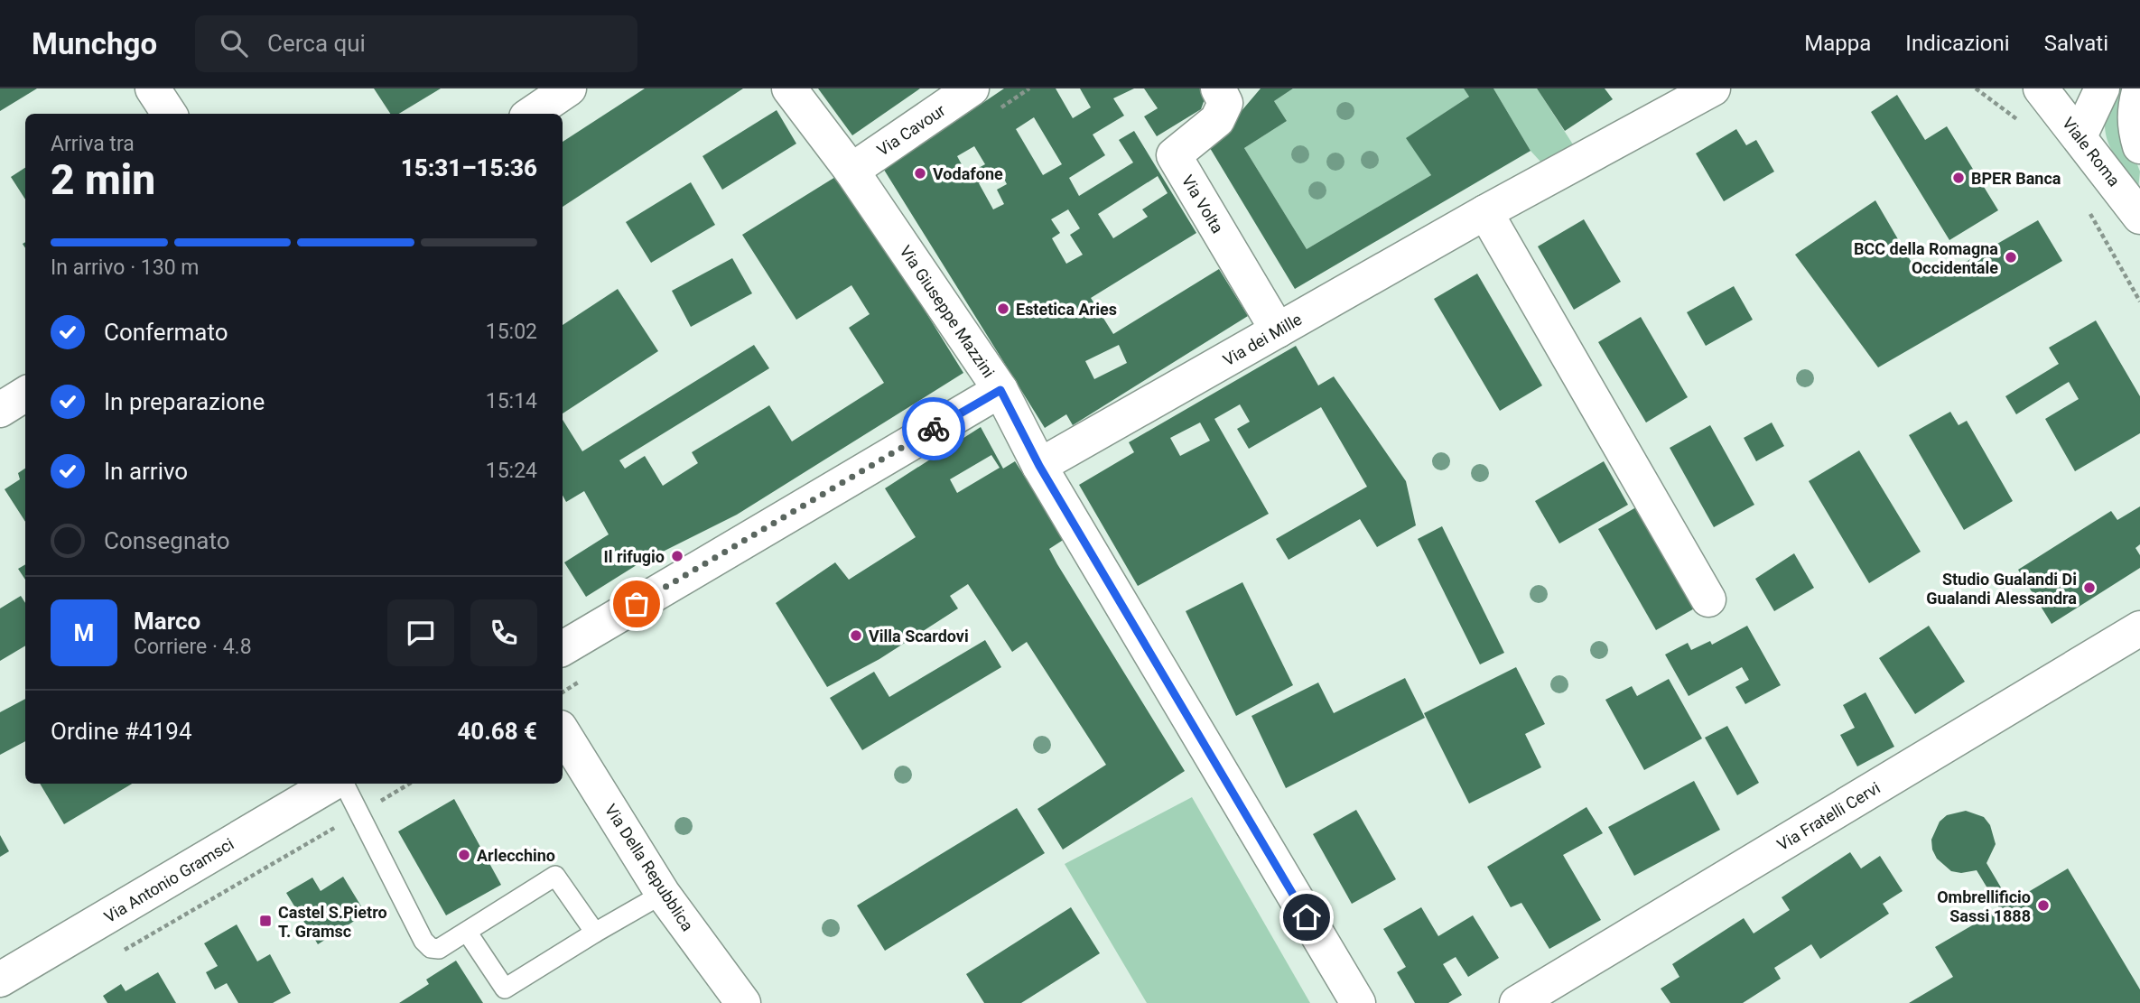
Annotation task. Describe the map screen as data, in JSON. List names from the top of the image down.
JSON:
{
  "streets": {
    "street": [
      "Via Cavour",
      "Viale Roma",
      "Via Volta",
      "Via Giuseppe Mazzini",
      "Via dei Mille",
      "Via Fratelli Cervi",
      "Via Della Repubblica",
      "Via Antonio Gramsci"
    ]
  },
  "crossings": [
    ["Via Cavour", "Via Giuseppe Mazzini"],
    ["Via Volta", "Via dei Mille"],
    ["Via Giuseppe Mazzini", "Via dei Mille"]
  ],
  "places": {
    "other": [
      "Vodafone",
      "BPER Banca",
      "BCC della Romagna Occidentale",
      "Estetica Aries",
      "Il rifugio",
      "Studio Gualandi Di Gualandi Alessandra",
      "Villa Scardovi",
      "Arlecchino",
      "Ombrellificio Sassi 1888"
    ],
    "transit": ["Castel S.Pietro T. Gramsc"]
  },
  "page": {
    "header": "Munchgo",
    "search": "Cerca qui",
    "nav": ["Mappa", "Indicazioni", "Salvati"],
    "heading": ["2 min", "Arriva tra", "15:31–15:36"],
    "panel": [
      "Marco",
      "Corriere · 4.8",
      "Ordine #4194",
      "40.68 €"
    ],
    "bar": "In arrivo · 130 m",
    "list": [
      ["Confermato", "15:02"],
      ["In preparazione", "15:14"],
      ["In arrivo", "15:24"],
      "Consegnato"
    ],
    "round": "M"
  }
}
